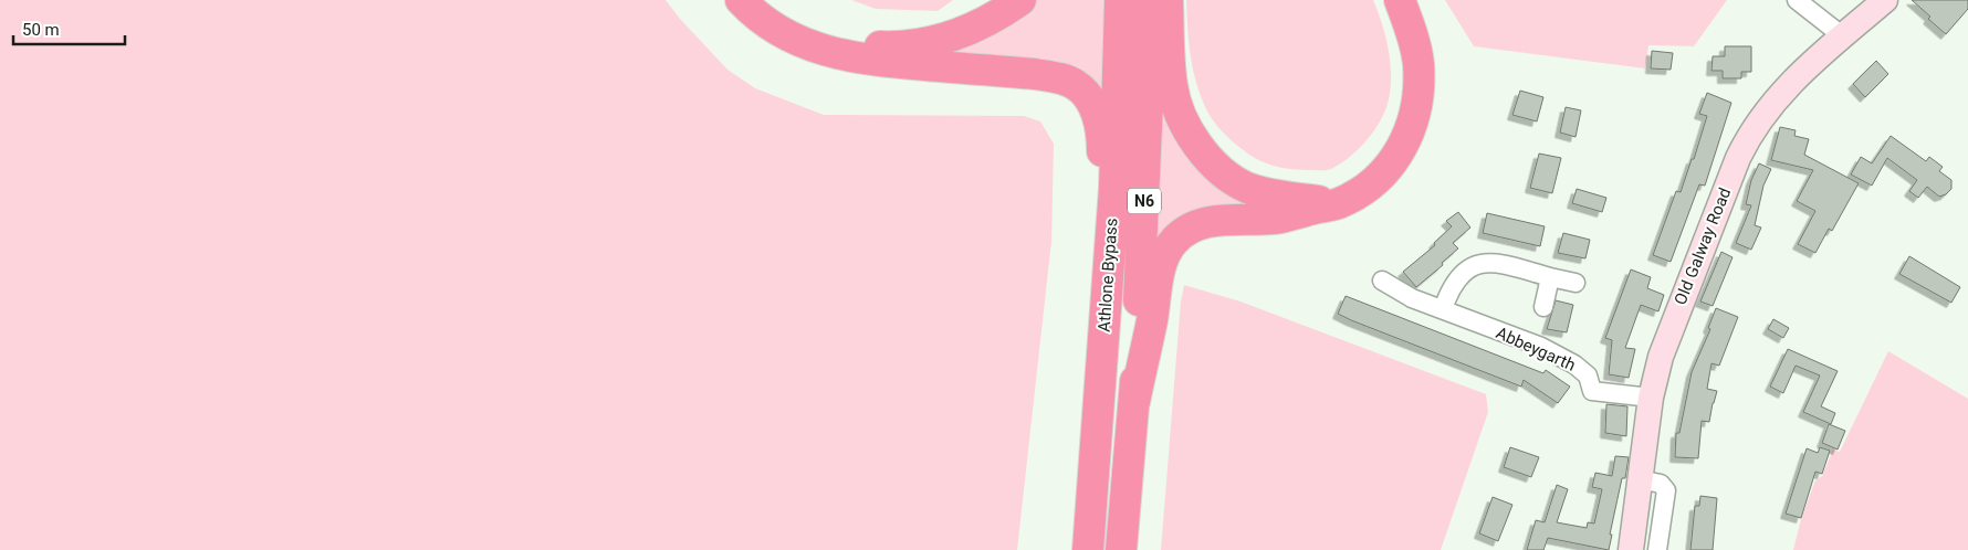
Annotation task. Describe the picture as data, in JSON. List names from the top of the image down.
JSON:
{
  "streets": {
    "highway": ["N6", "Athlone Bypass"],
    "main road": ["Old Galway Road"],
    "street": ["Abbeygarth"]
  },
  "crossings": [
    ["Old Galway Road", "Abbeygarth"]
  ],
  "scale_bar": "50 m"
}
